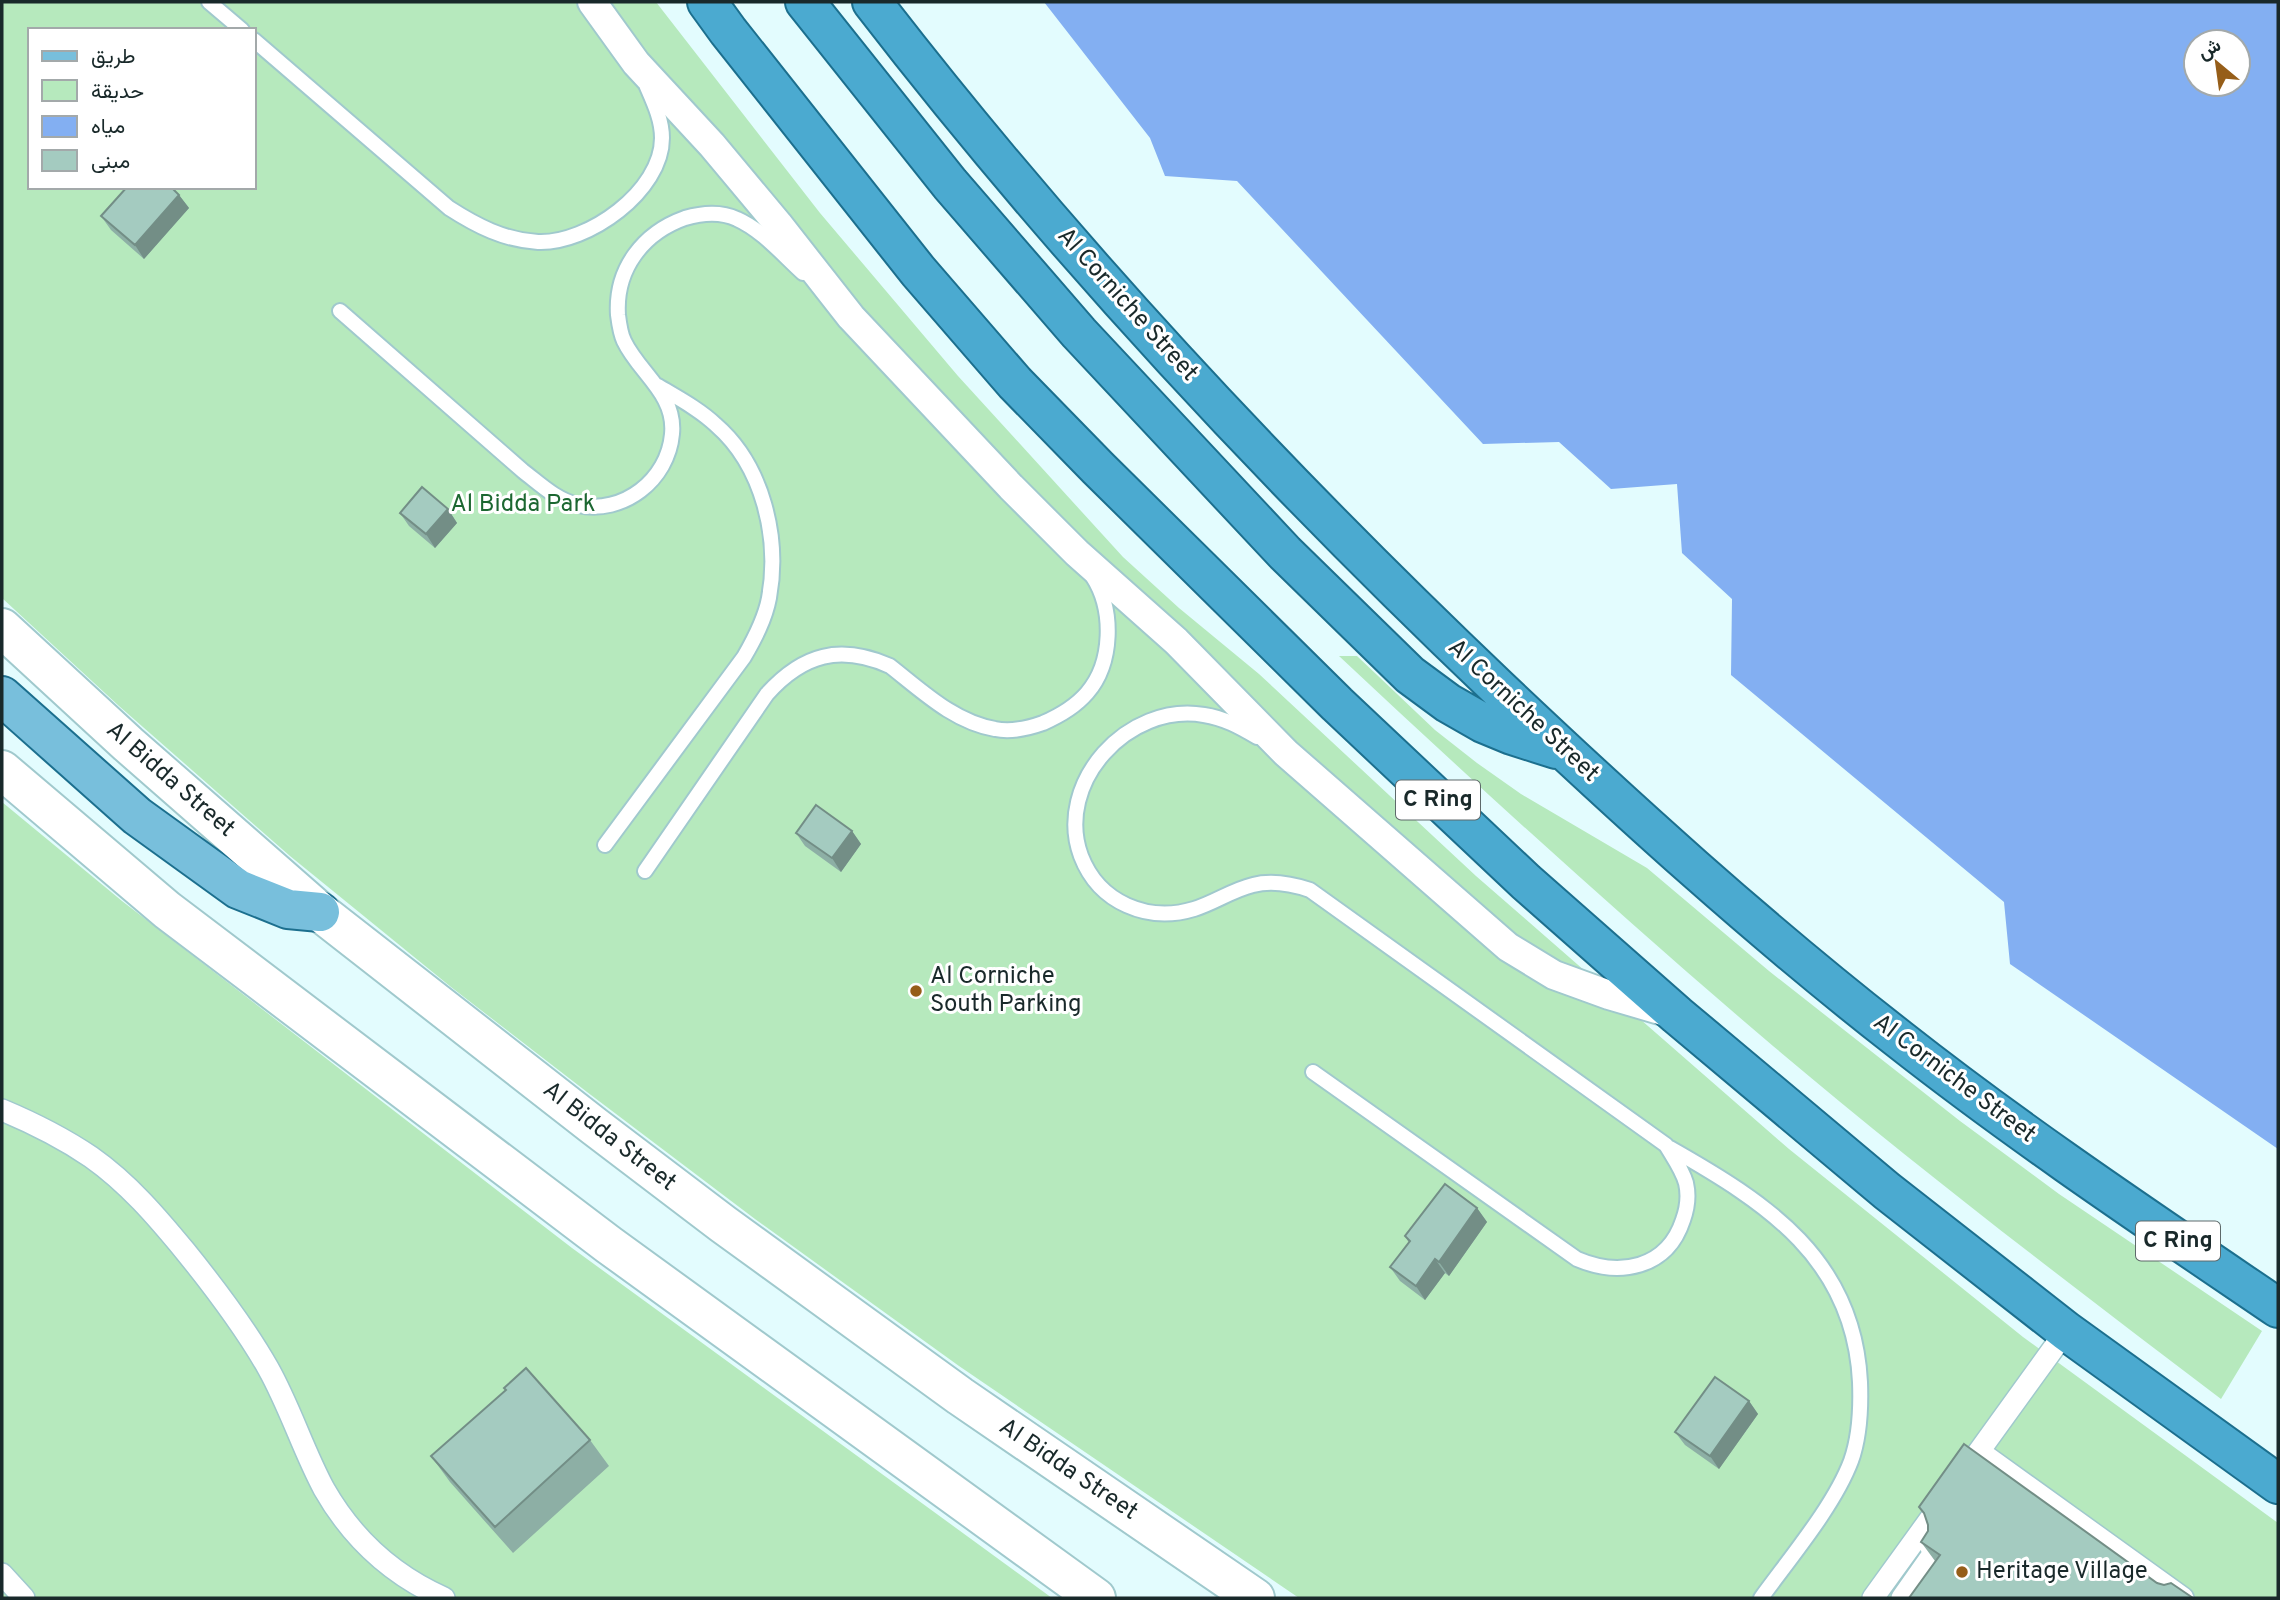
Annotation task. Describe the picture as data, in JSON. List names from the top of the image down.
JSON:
{
  "streets": {
    "highway": ["Al Corniche Street", "C Ring"],
    "main road": ["Al Bidda Street"]
  },
  "parks": ["Al Bidda Park"],
  "places": ["Al Corniche South Parking", "Heritage Village"],
  "legend": [
    "طريق",
    "حديقة",
    "مياه",
    "مبنى"
  ],
  "north": "top left"
}
